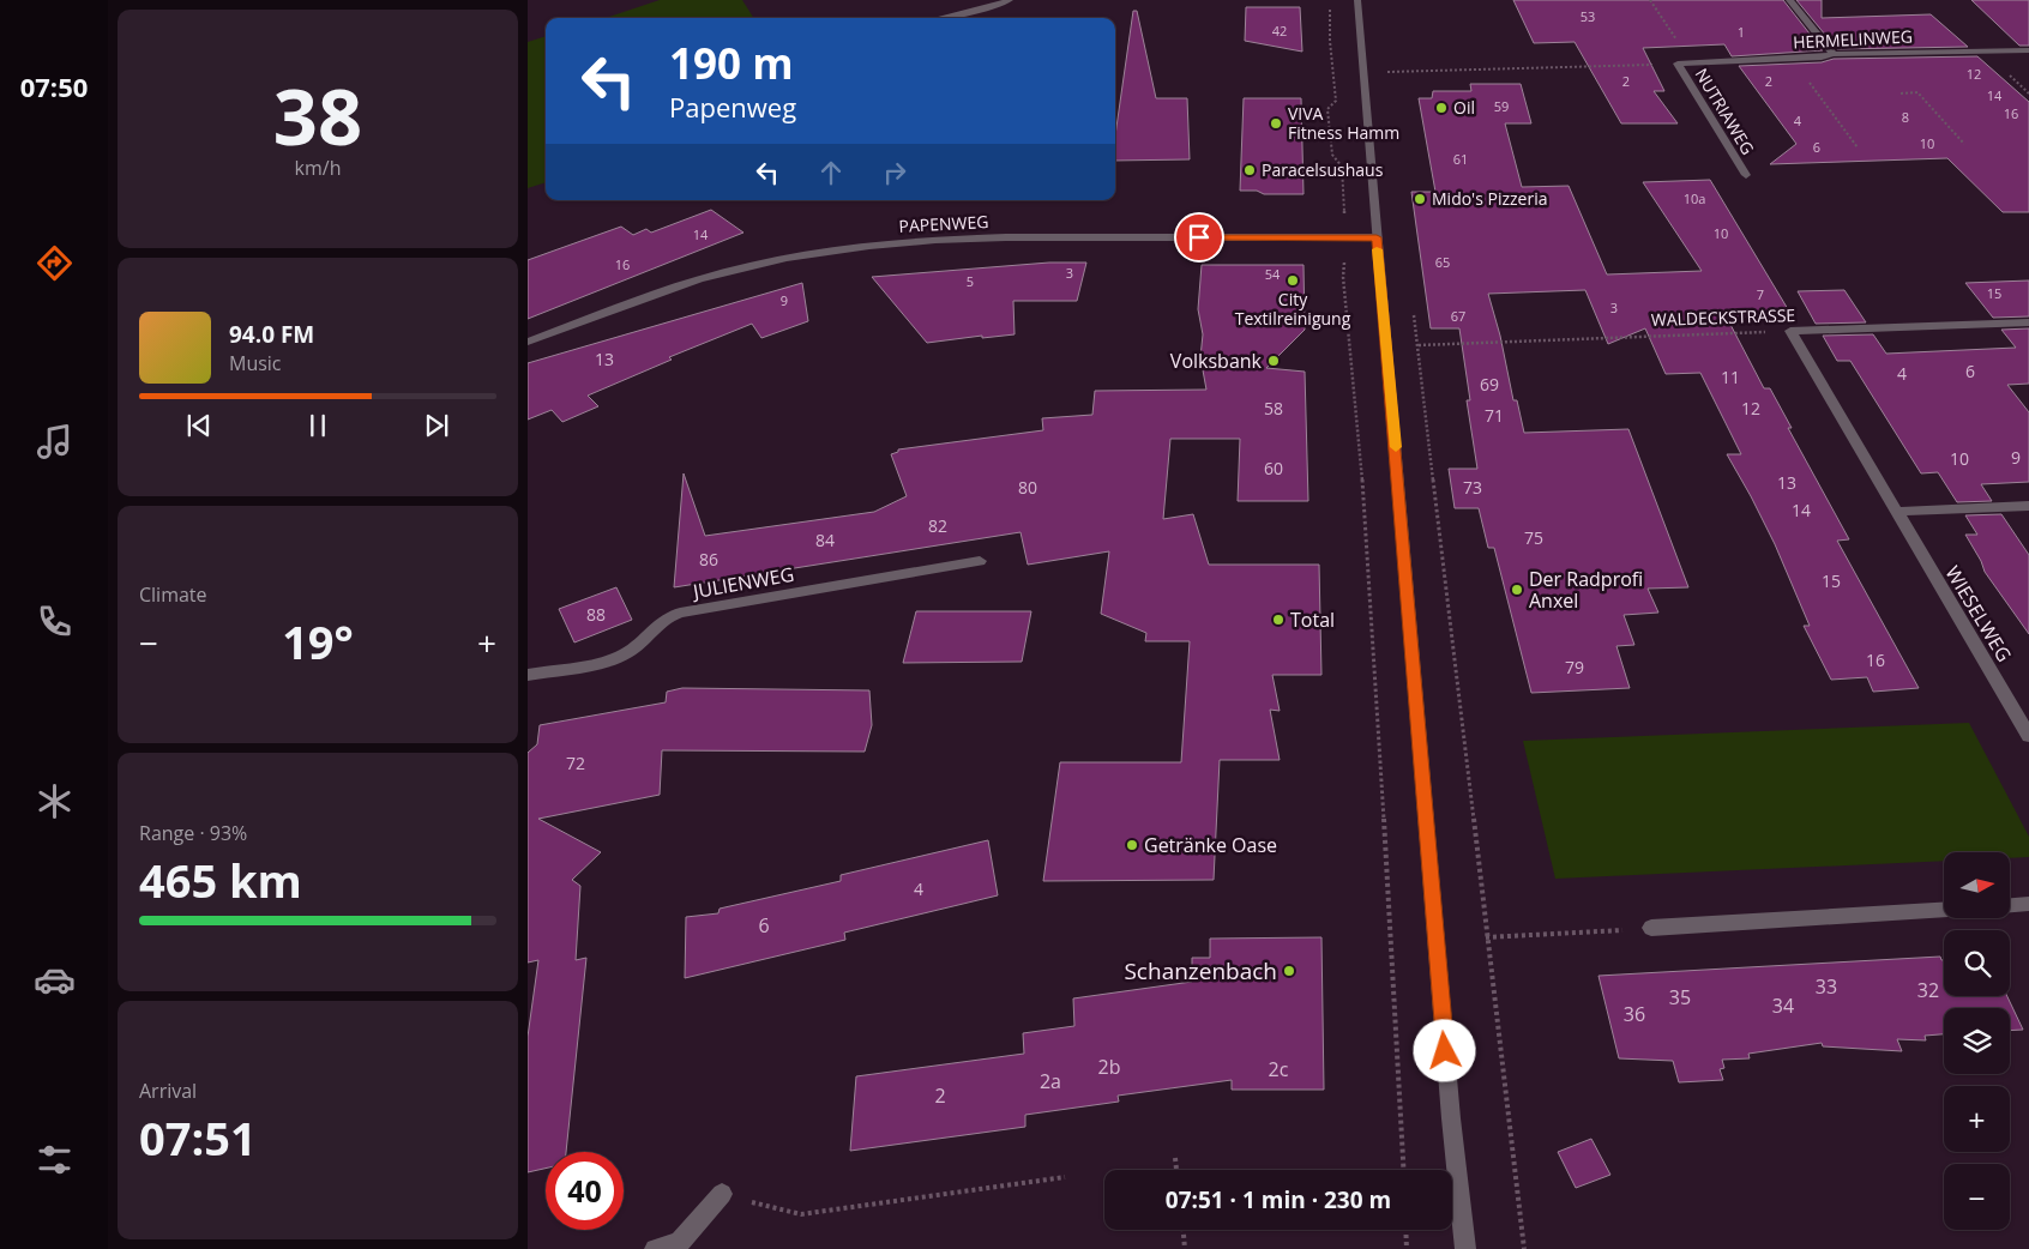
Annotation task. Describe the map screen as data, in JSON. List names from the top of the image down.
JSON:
{
  "streets": {
    "street": [
      "HERMELINWEG",
      "NUTRIAWEG",
      "PAPENWEG",
      "WALDECKSTRASSE",
      "JULIENWEG",
      "WIESELWEG"
    ]
  },
  "crossings": [
    ["HERMELINWEG", "NUTRIAWEG"],
    ["WALDECKSTRASSE", "WIESELWEG"]
  ],
  "places": [
    "Oil",
    "VIVA Fitness Hamm",
    "Paracelsushaus",
    "Mido's Pizzeria",
    "City Textilreinigung",
    "Volksbank",
    "Der Radprofi Anxel",
    "Total",
    "Getränke Oase",
    "Schanzenbach"
  ],
  "house_numbers": [
    "53",
    "42",
    "1",
    "12",
    "2",
    "2",
    "14",
    "59",
    "16",
    "8",
    "4",
    "10",
    "6",
    "61",
    "10a",
    "10",
    "14",
    "65",
    "16",
    "3",
    "54",
    "5",
    "15",
    "7",
    "9",
    "3",
    "67",
    "13",
    "6",
    "4",
    "11",
    "69",
    "58",
    "12",
    "71",
    "9",
    "10",
    "60",
    "13",
    "80",
    "73",
    "14",
    "82",
    "75",
    "84",
    "86",
    "15",
    "88",
    "16",
    "79",
    "72",
    "4",
    "6",
    "33",
    "32",
    "35",
    "34",
    "36",
    "2b",
    "2c",
    "2a",
    "2"
  ],
  "north": "right",
  "page": {
    "tabs": "07:50",
    "tile": [
      ["38", "km/h"],
      "Climate",
      ["Range · 93%", "465 km"],
      ["Arrival", "07:51"]
    ],
    "turn": ["190 m", "Papenweg"],
    "song": ["94.0 FM", "Music"],
    "heat": ["−", "19°", "+"],
    "map_buttons": ["+", "−"],
    "limit": "40",
    "trip": "07:51 · 1 min · 230 m"
  }
}
